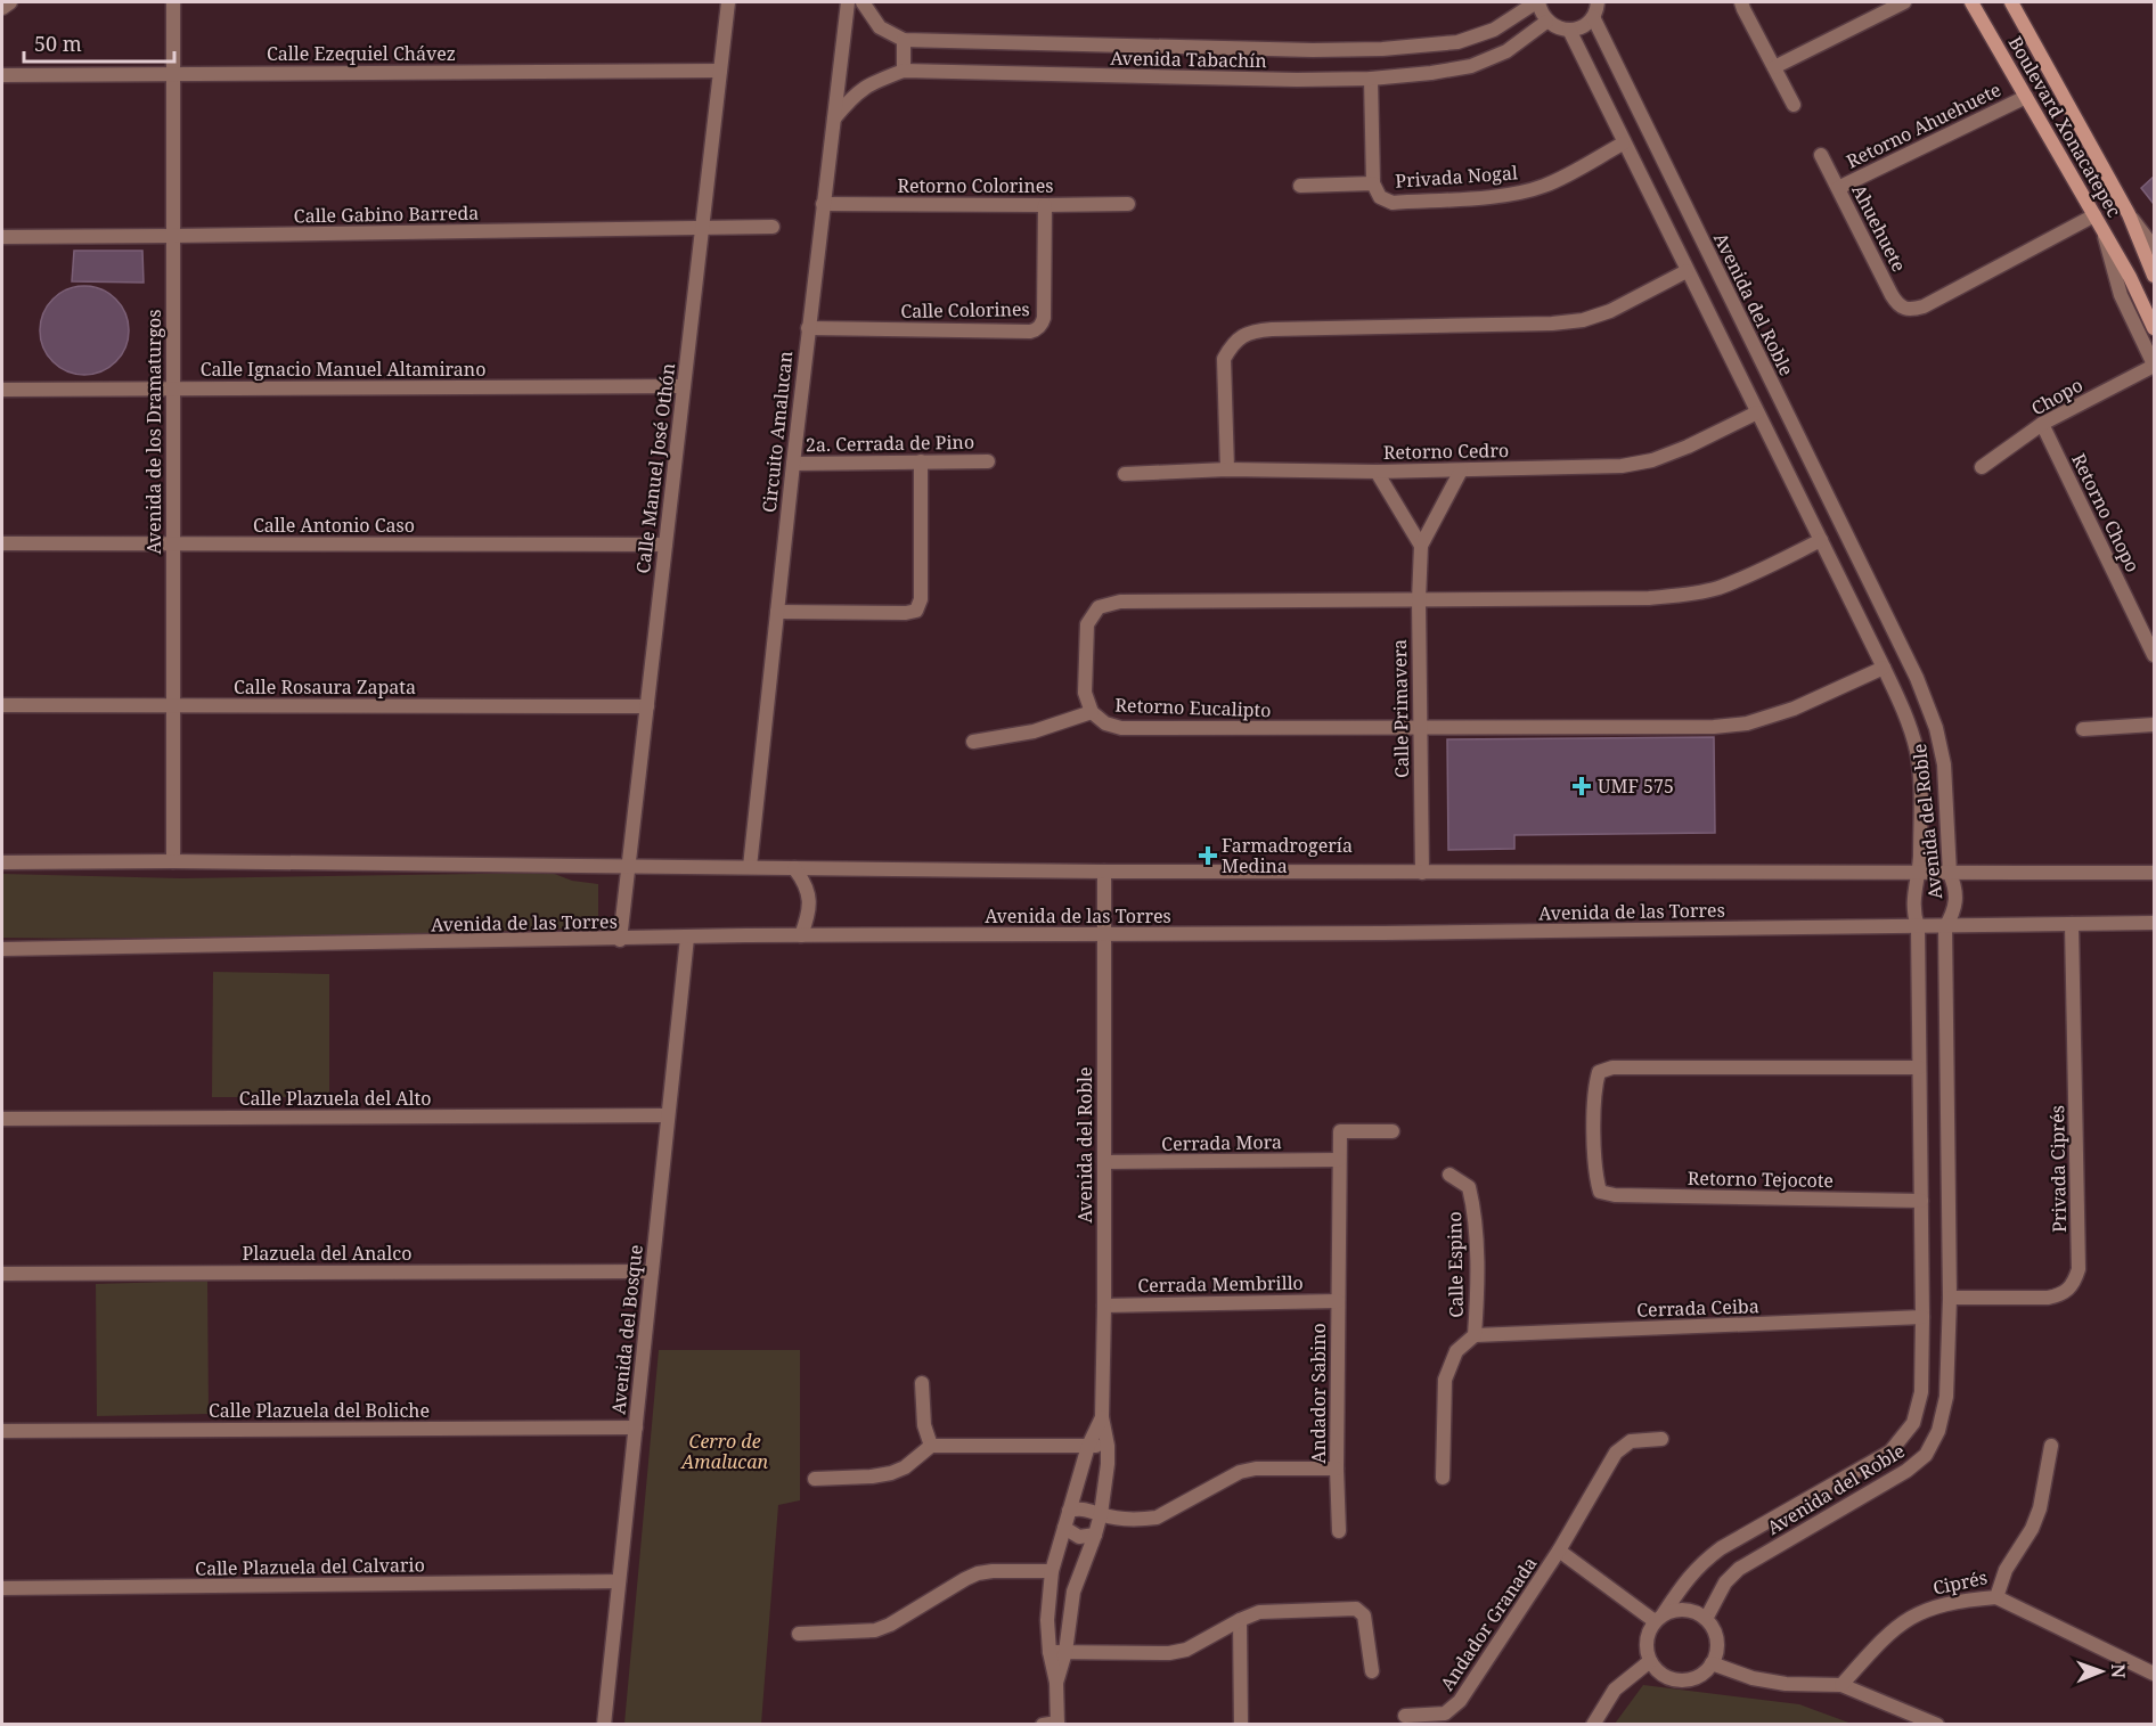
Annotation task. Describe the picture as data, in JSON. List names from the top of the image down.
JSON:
{
  "streets": {
    "main road": ["Boulevard Xonacatepec"],
    "street": [
      "Calle Ezequiel Chávez",
      "Avenida Tabachín",
      "Retorno Ahuehuete",
      "Privada Nogal",
      "Retorno Colorines",
      "Calle Gabino Barreda",
      "Ahuehuete",
      "Avenida del Roble",
      "Calle Colorines",
      "Calle Ignacio Manuel Altamirano",
      "Chopo",
      "Avenida de los Dramaturgos",
      "Circuito Amalucan",
      "2a. Cerrada de Pino",
      "Retorno Cedro",
      "Calle Manuel José Othón",
      "Retorno Chopo",
      "Calle Antonio Caso",
      "Calle Rosaura Zapata",
      "Retorno Eucalipto",
      "Calle Primavera",
      "Avenida de las Torres",
      "Calle Plazuela del Alto",
      "Cerrada Mora",
      "Privada Ciprés",
      "Retorno Tejocote",
      "Plazuela del Analco",
      "Calle Espino",
      "Cerrada Membrillo",
      "Cerrada Ceiba",
      "Avenida del Bosque",
      "Andador Sabino",
      "Calle Plazuela del Boliche",
      "Calle Plazuela del Calvario",
      "Ciprés",
      "Andador Granada"
    ]
  },
  "crossings": [
    ["Calle Ezequiel Chávez", "Avenida de los Dramaturgos"],
    ["Calle Ezequiel Chávez", "Calle Manuel José Othón"],
    ["Avenida Tabachín", "Privada Nogal"],
    ["Avenida Tabachín", "Circuito Amalucan"],
    ["Retorno Ahuehuete", "Boulevard Xonacatepec"],
    ["Retorno Ahuehuete", "Ahuehuete"],
    ["Boulevard Xonacatepec", "Ahuehuete"],
    ["Boulevard Xonacatepec", "Chopo"],
    ["Privada Nogal", "Avenida del Roble"],
    ["Retorno Colorines", "Calle Colorines"],
    ["Retorno Colorines", "Circuito Amalucan"],
    ["Calle Gabino Barreda", "Avenida de los Dramaturgos"],
    ["Calle Gabino Barreda", "Calle Manuel José Othón"],
    ["Avenida del Roble", "Retorno Cedro"],
    ["Avenida del Roble", "Retorno Eucalipto"],
    ["Avenida del Roble", "Avenida de las Torres"],
    ["Avenida del Roble", "Cerrada Mora"],
    ["Avenida del Roble", "Privada Ciprés"],
    ["Avenida del Roble", "Retorno Tejocote"],
    ["Avenida del Roble", "Cerrada Membrillo"],
    ["Avenida del Roble", "Cerrada Ceiba"],
    ["Calle Colorines", "Circuito Amalucan"],
    ["Calle Ignacio Manuel Altamirano", "Avenida de los Dramaturgos"],
    ["Calle Ignacio Manuel Altamirano", "Calle Manuel José Othón"],
    ["Chopo", "Retorno Chopo"],
    ["Avenida de los Dramaturgos", "Calle Antonio Caso"],
    ["Avenida de los Dramaturgos", "Calle Rosaura Zapata"],
    ["Avenida de los Dramaturgos", "Avenida de las Torres"],
    ["Circuito Amalucan", "2a. Cerrada de Pino"],
    ["Circuito Amalucan", "Avenida de las Torres"],
    ["Retorno Cedro", "Calle Primavera"],
    ["Calle Manuel José Othón", "Calle Antonio Caso"],
    ["Calle Manuel José Othón", "Calle Rosaura Zapata"],
    ["Calle Manuel José Othón", "Avenida de las Torres"],
    ["Retorno Eucalipto", "Calle Primavera"],
    ["Calle Primavera", "Avenida de las Torres"],
    ["Avenida de las Torres", "Privada Ciprés"],
    ["Avenida de las Torres", "Avenida del Bosque"],
    ["Calle Plazuela del Alto", "Avenida del Bosque"],
    ["Cerrada Mora", "Andador Sabino"],
    ["Plazuela del Analco", "Avenida del Bosque"],
    ["Calle Espino", "Cerrada Ceiba"],
    ["Cerrada Membrillo", "Andador Sabino"],
    ["Avenida del Bosque", "Calle Plazuela del Boliche"],
    ["Avenida del Bosque", "Calle Plazuela del Calvario"]
  ],
  "parks": ["Cerro de Amalucan"],
  "places": {
    "health": ["UMF 575", "Farmadrogería Medina"]
  },
  "scale_bar": "50 m",
  "north": "right"
}
